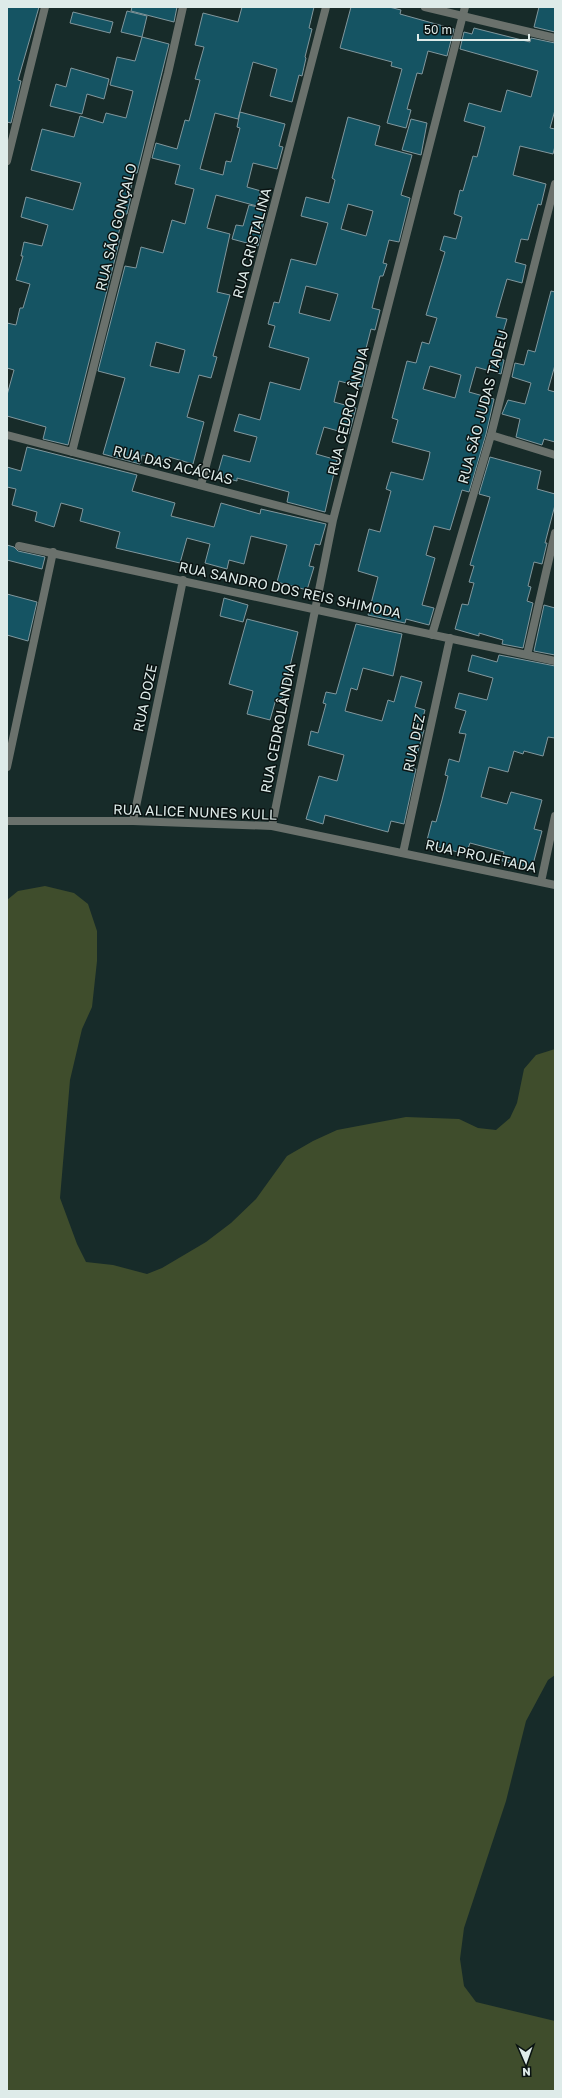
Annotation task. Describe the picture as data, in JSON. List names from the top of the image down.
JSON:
{
  "streets": {
    "street": [
      "RUA SÃO GONÇALO",
      "RUA CRISTALINA",
      "RUA SÃO JUDAS TADEU",
      "RUA CEDROLÂNDIA",
      "RUA DAS ACÁCIAS",
      "RUA SANDRO DOS REIS SHIMODA",
      "RUA DOZE",
      "RUA DEZ",
      "RUA ALICE NUNES KULL",
      "RUA PROJETADA"
    ]
  },
  "crossings": [
    ["RUA SÃO GONÇALO", "RUA DAS ACÁCIAS"],
    ["RUA CRISTALINA", "RUA DAS ACÁCIAS"],
    ["RUA SÃO JUDAS TADEU", "RUA SANDRO DOS REIS SHIMODA"],
    ["RUA CEDROLÂNDIA", "RUA DAS ACÁCIAS"],
    ["RUA CEDROLÂNDIA", "RUA SANDRO DOS REIS SHIMODA"],
    ["RUA CEDROLÂNDIA", "RUA ALICE NUNES KULL"],
    ["RUA SANDRO DOS REIS SHIMODA", "RUA DOZE"],
    ["RUA SANDRO DOS REIS SHIMODA", "RUA DEZ"],
    ["RUA DOZE", "RUA ALICE NUNES KULL"],
    ["RUA DEZ", "RUA ALICE NUNES KULL"],
    ["RUA DEZ", "RUA PROJETADA"],
    ["RUA ALICE NUNES KULL", "RUA PROJETADA"]
  ],
  "scale_bar": "50 m",
  "north": "bottom"
}
